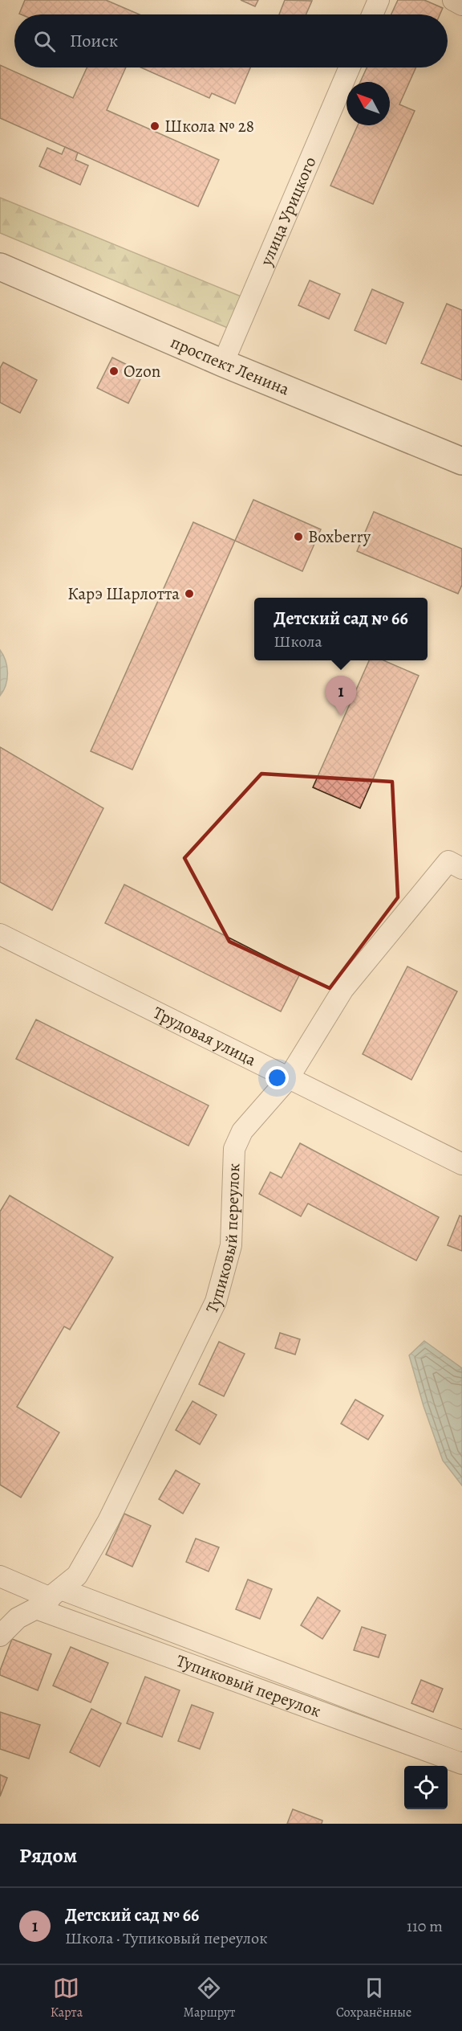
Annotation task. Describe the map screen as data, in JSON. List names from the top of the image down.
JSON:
{
  "streets": {
    "main road": ["проспект Ленина"],
    "street": ["улица Урицкого", "Трудовая улица", "Тупиковый переулок"]
  },
  "crossings": [
    ["улица Урицкого", "проспект Ленина"],
    ["Трудовая улица", "Тупиковый переулок"]
  ],
  "places": [
    "Школа № 28",
    "Ozon",
    "Boxberry",
    "Карэ Шарлотта"
  ],
  "north": "top left",
  "page": {
    "search": "Поиск",
    "popup": ["Детский сад № 66", "Школа"],
    "pins": "1",
    "heading": "Рядом",
    "list": [
      {
        "mark": "1",
        "name": "Детский сад № 66",
        "note": "Школа · Тупиковый переулок",
        "value": "110 m"
      }
    ],
    "nav": ["Карта", "Маршрут", "Сохранённые"]
  }
}
